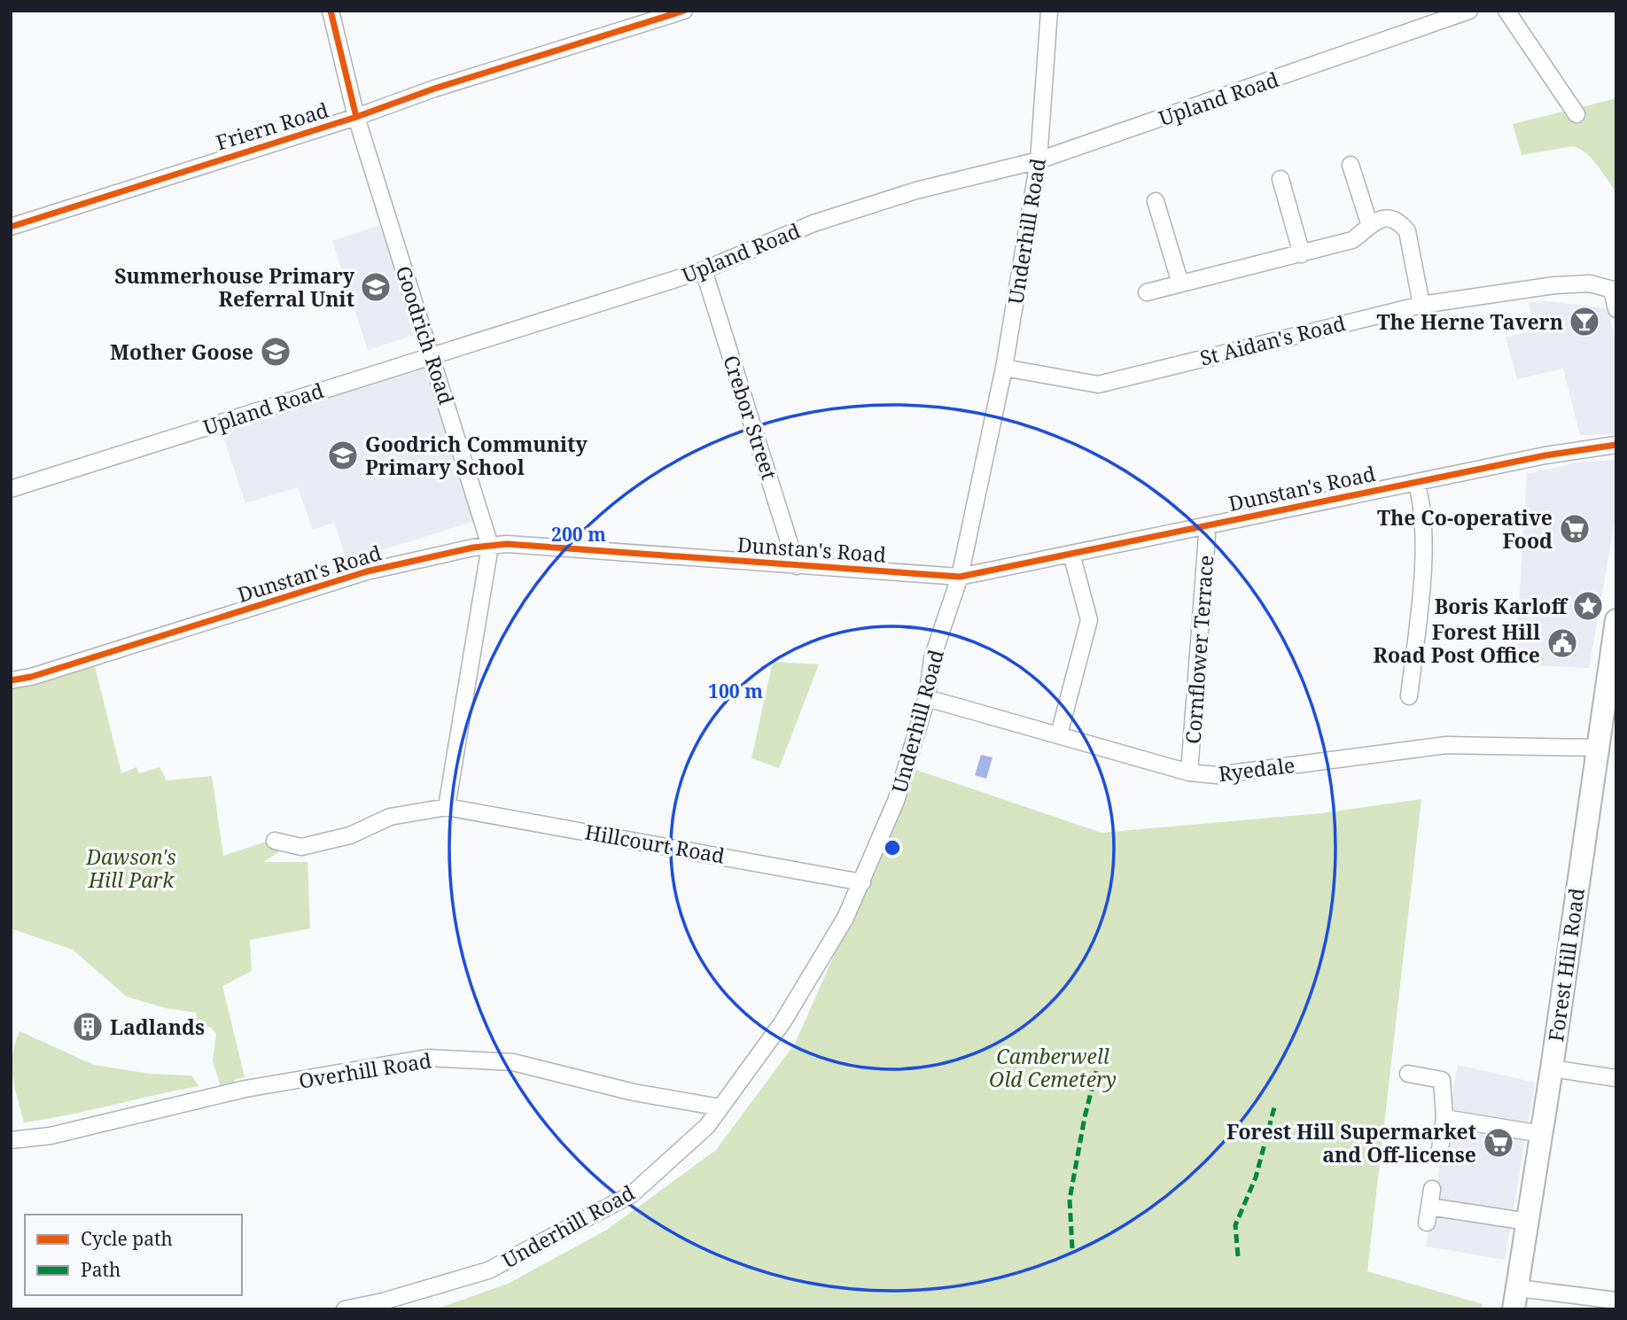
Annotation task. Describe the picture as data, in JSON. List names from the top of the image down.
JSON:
{
  "streets": {
    "main road": ["Forest Hill Road"],
    "street": [
      "Upland Road",
      "Friern Road",
      "Underhill Road",
      "Goodrich Road",
      "St Aidan's Road",
      "Crebor Street",
      "Dunstan's Road",
      "Cornflower Terrace",
      "Ryedale",
      "Hillcourt Road",
      "Overhill Road"
    ]
  },
  "crossings": [
    ["Upland Road", "Underhill Road"],
    ["Upland Road", "Goodrich Road"],
    ["Upland Road", "Crebor Street"],
    ["Friern Road", "Goodrich Road"],
    ["Underhill Road", "St Aidan's Road"],
    ["Underhill Road", "Dunstan's Road"],
    ["Underhill Road", "Ryedale"],
    ["Underhill Road", "Hillcourt Road"],
    ["Underhill Road", "Overhill Road"],
    ["Goodrich Road", "Dunstan's Road"],
    ["Goodrich Road", "Hillcourt Road"],
    ["Crebor Street", "Dunstan's Road"],
    ["Dunstan's Road", "Cornflower Terrace"],
    ["Cornflower Terrace", "Ryedale"],
    ["Ryedale", "Forest Hill Road"]
  ],
  "parks": ["Dawson's Hill Park", "Camberwell Old Cemetery"],
  "places": {
    "school or university": ["Summerhouse Primary Referral Unit", "Mother Goose", "Goodrich Community Primary School"],
    "bar": ["The Herne Tavern"],
    "supermarket": ["The Co-operative Food", "Forest Hill Supermarket and Off-license"],
    "place": ["Boris Karloff"],
    "public building": ["Forest Hill Road Post Office"],
    "building": ["Ladlands"]
  },
  "legend": ["Cycle path", "Path"],
  "rings": ["200 m", "100 m"]
}
